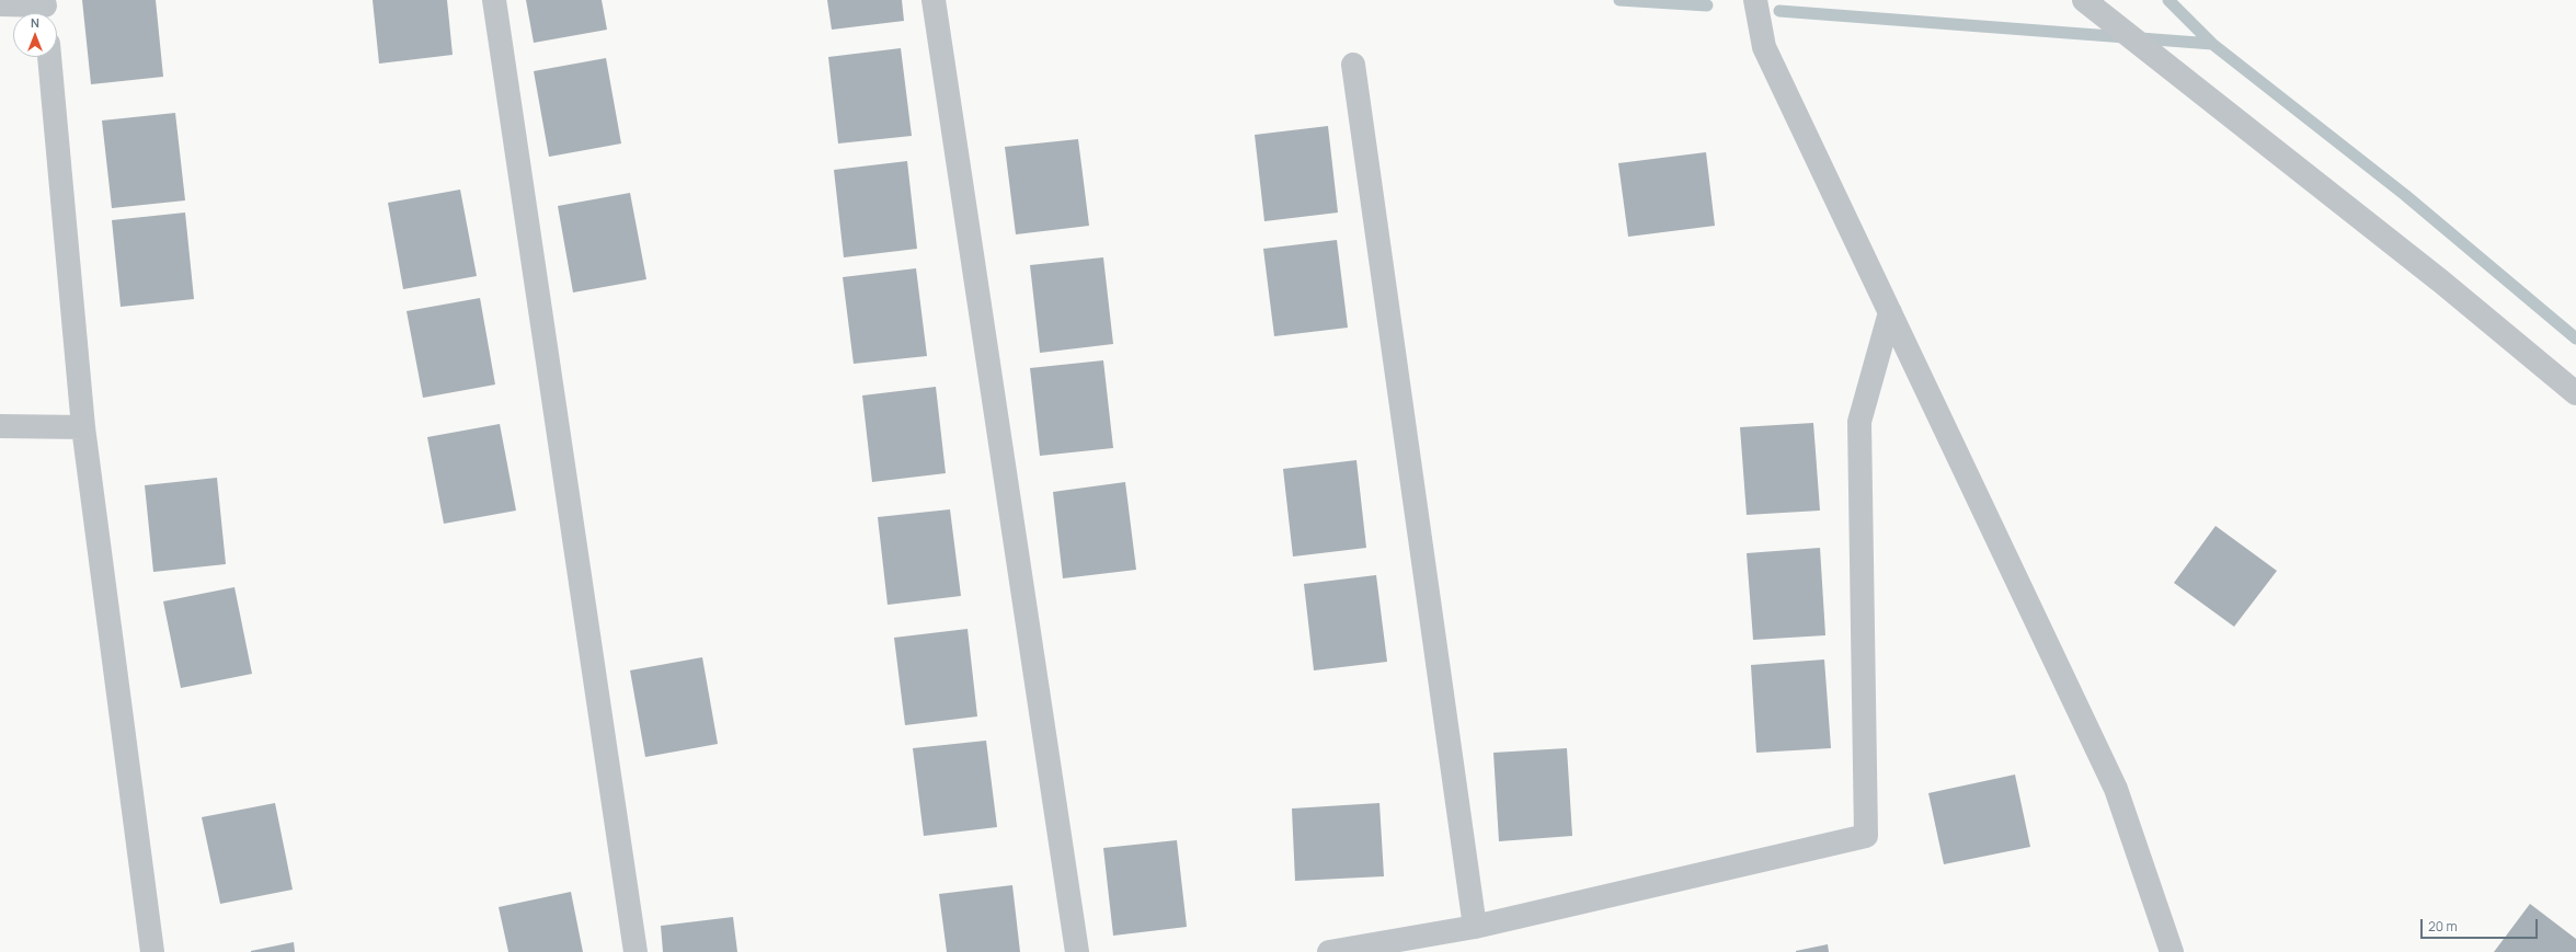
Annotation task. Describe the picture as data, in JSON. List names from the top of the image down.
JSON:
{
  "scale_bar": "20 m",
  "north": "top"
}
